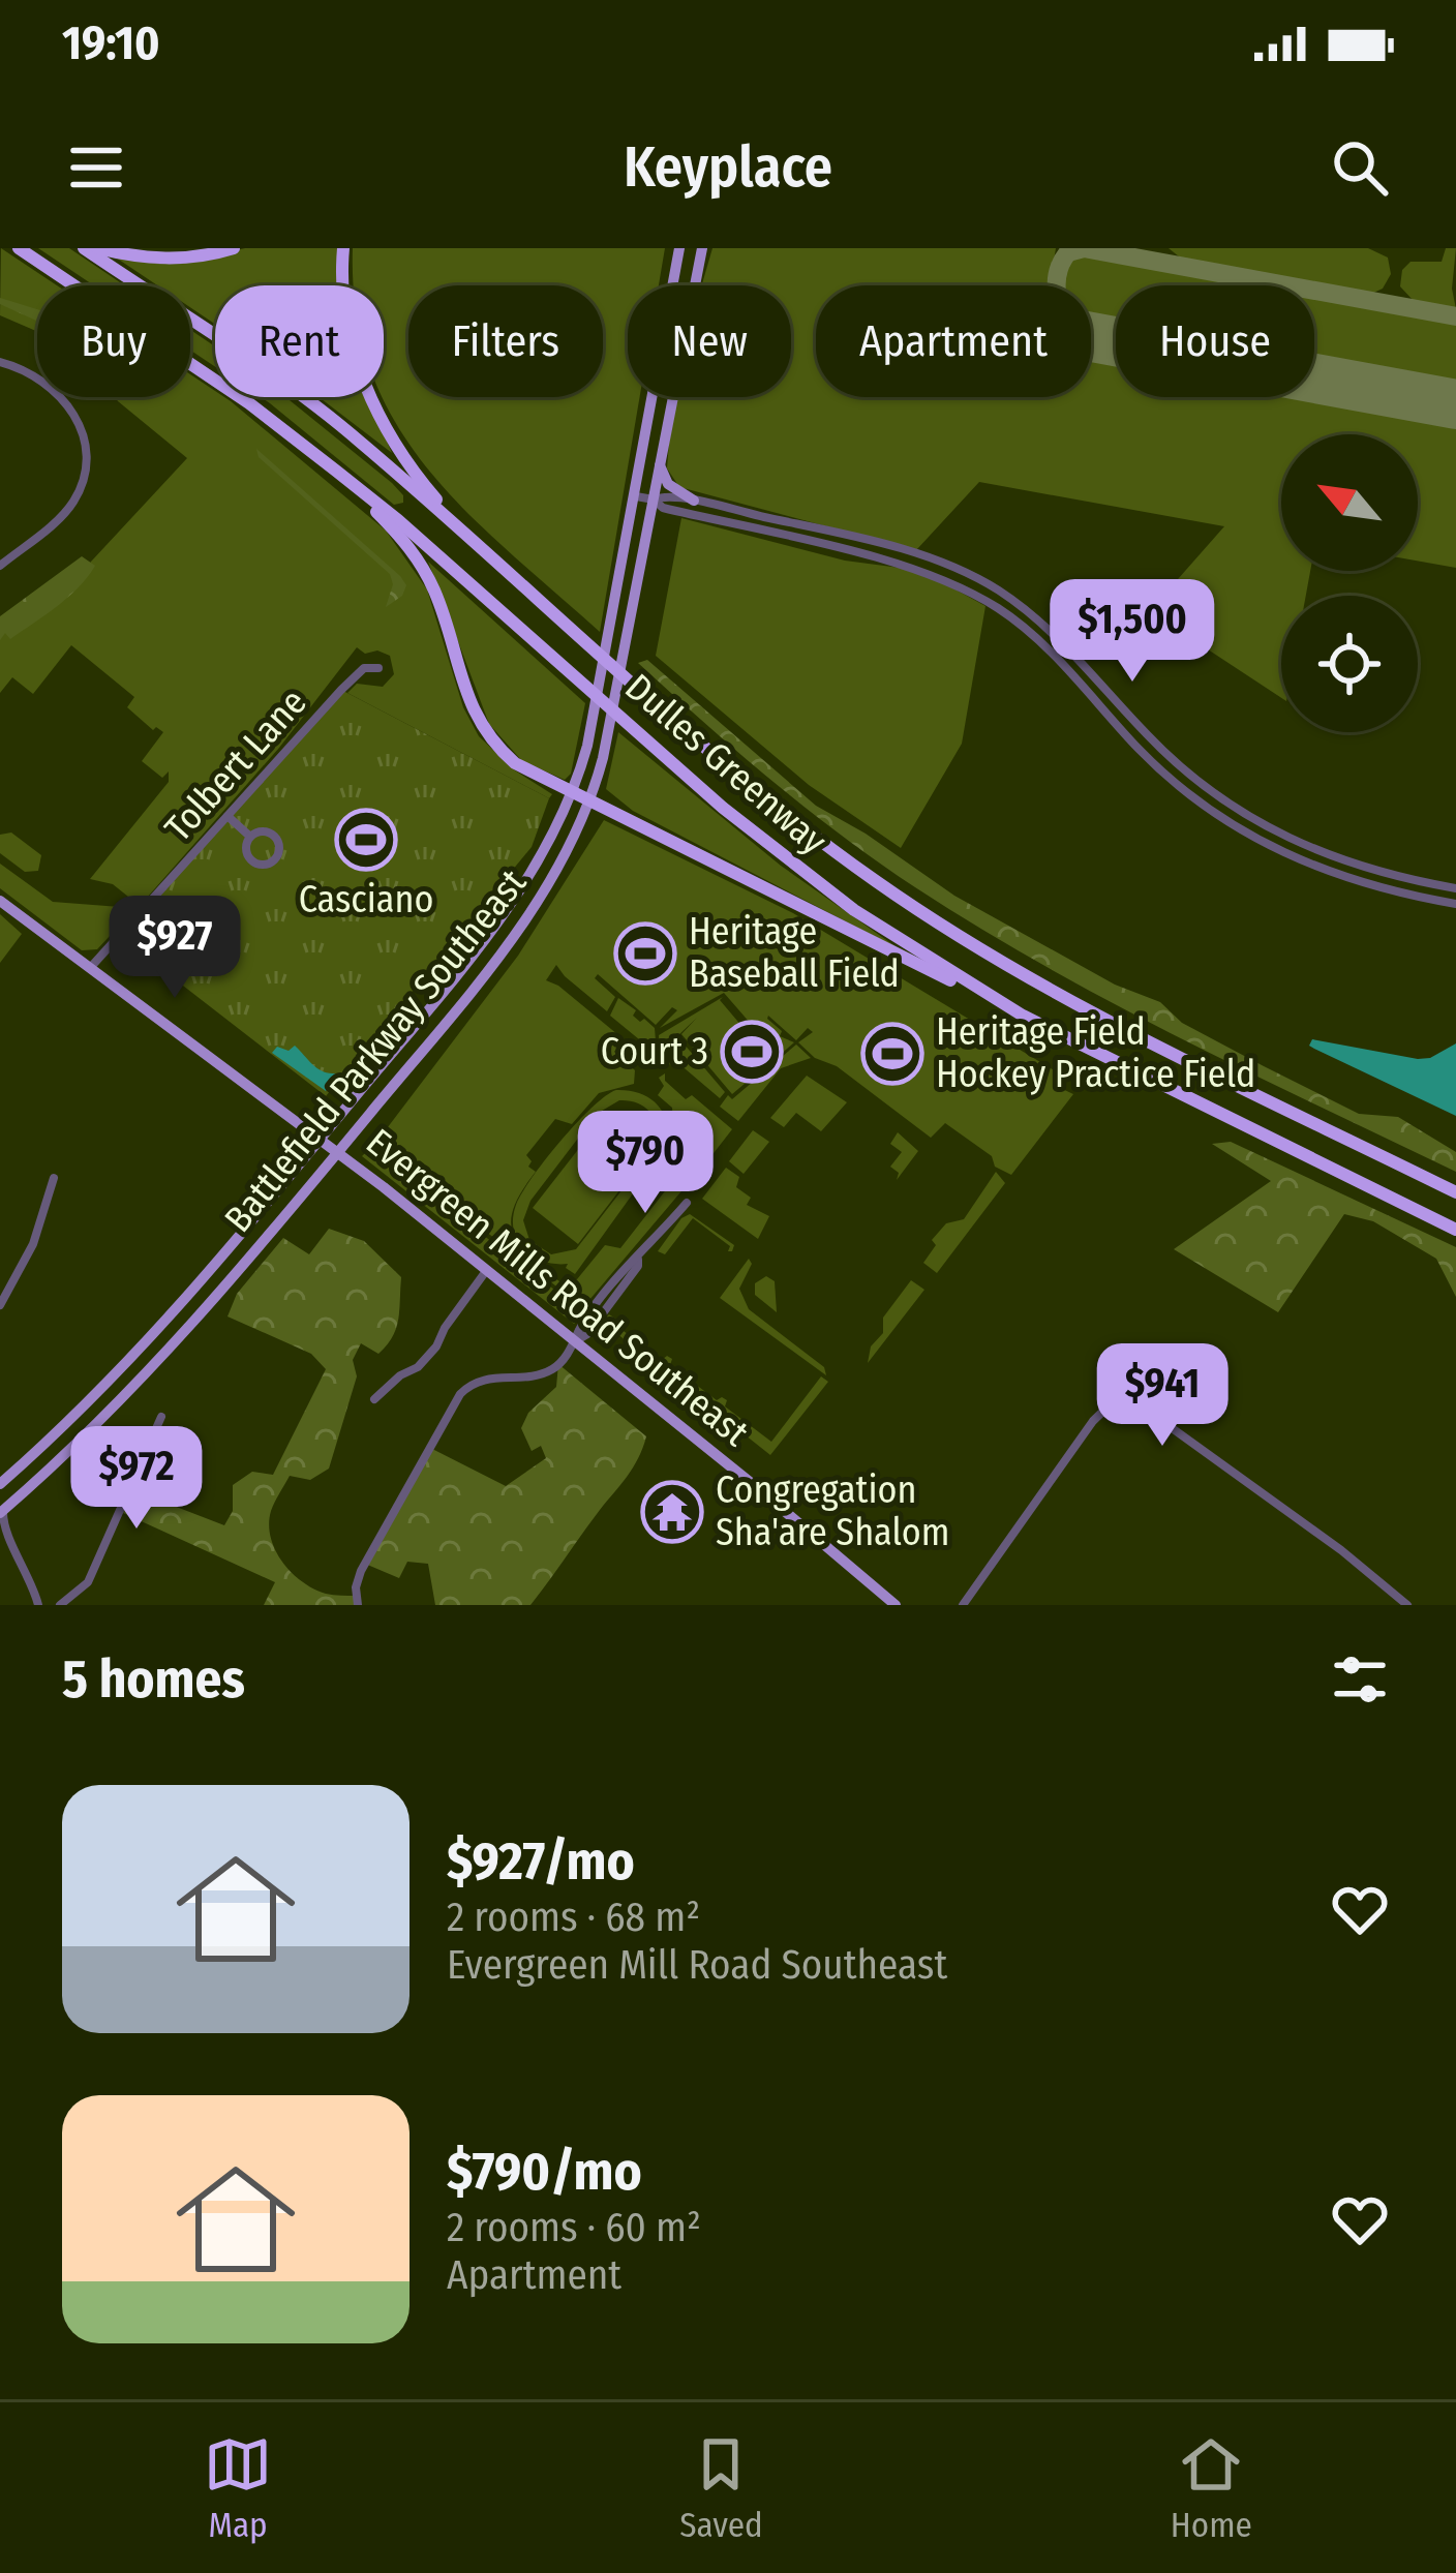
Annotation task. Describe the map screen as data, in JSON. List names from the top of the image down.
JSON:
{
  "streets": {
    "highway": ["Dulles Greenway"],
    "main road": ["Battlefield Parkway Southeast", "Evergreen Mills Road Southeast"],
    "street": ["Tolbert Lane"]
  },
  "crossings": [
    ["Tolbert Lane", "Evergreen Mills Road Southeast"],
    ["Battlefield Parkway Southeast", "Evergreen Mills Road Southeast"]
  ],
  "places": {
    "sports": [
      "Casciano",
      "Heritage Baseball Field",
      "Court 3",
      "Heritage Field Hockey Practice Field"
    ],
    "temple": ["Congregation Sha'are Shalom"]
  },
  "north": "top left",
  "page": {
    "status": "19:10",
    "header": "Keyplace",
    "chip": [
      "Buy",
      "Rent",
      "Filters",
      "New",
      "Apartment",
      "House"
    ],
    "price": [
      "$1,500",
      "$927",
      "$790",
      "$941",
      "$972"
    ],
    "heading": "5 homes",
    "list": [
      {
        "name": "$927/mo",
        "note": "2 rooms · 68 m² · Evergreen Mill Road Southeast"
      },
      {
        "name": "$790/mo",
        "note": "2 rooms · 60 m² · Apartment"
      }
    ],
    "tabs": ["Map", "Saved", "Home"]
  }
}
